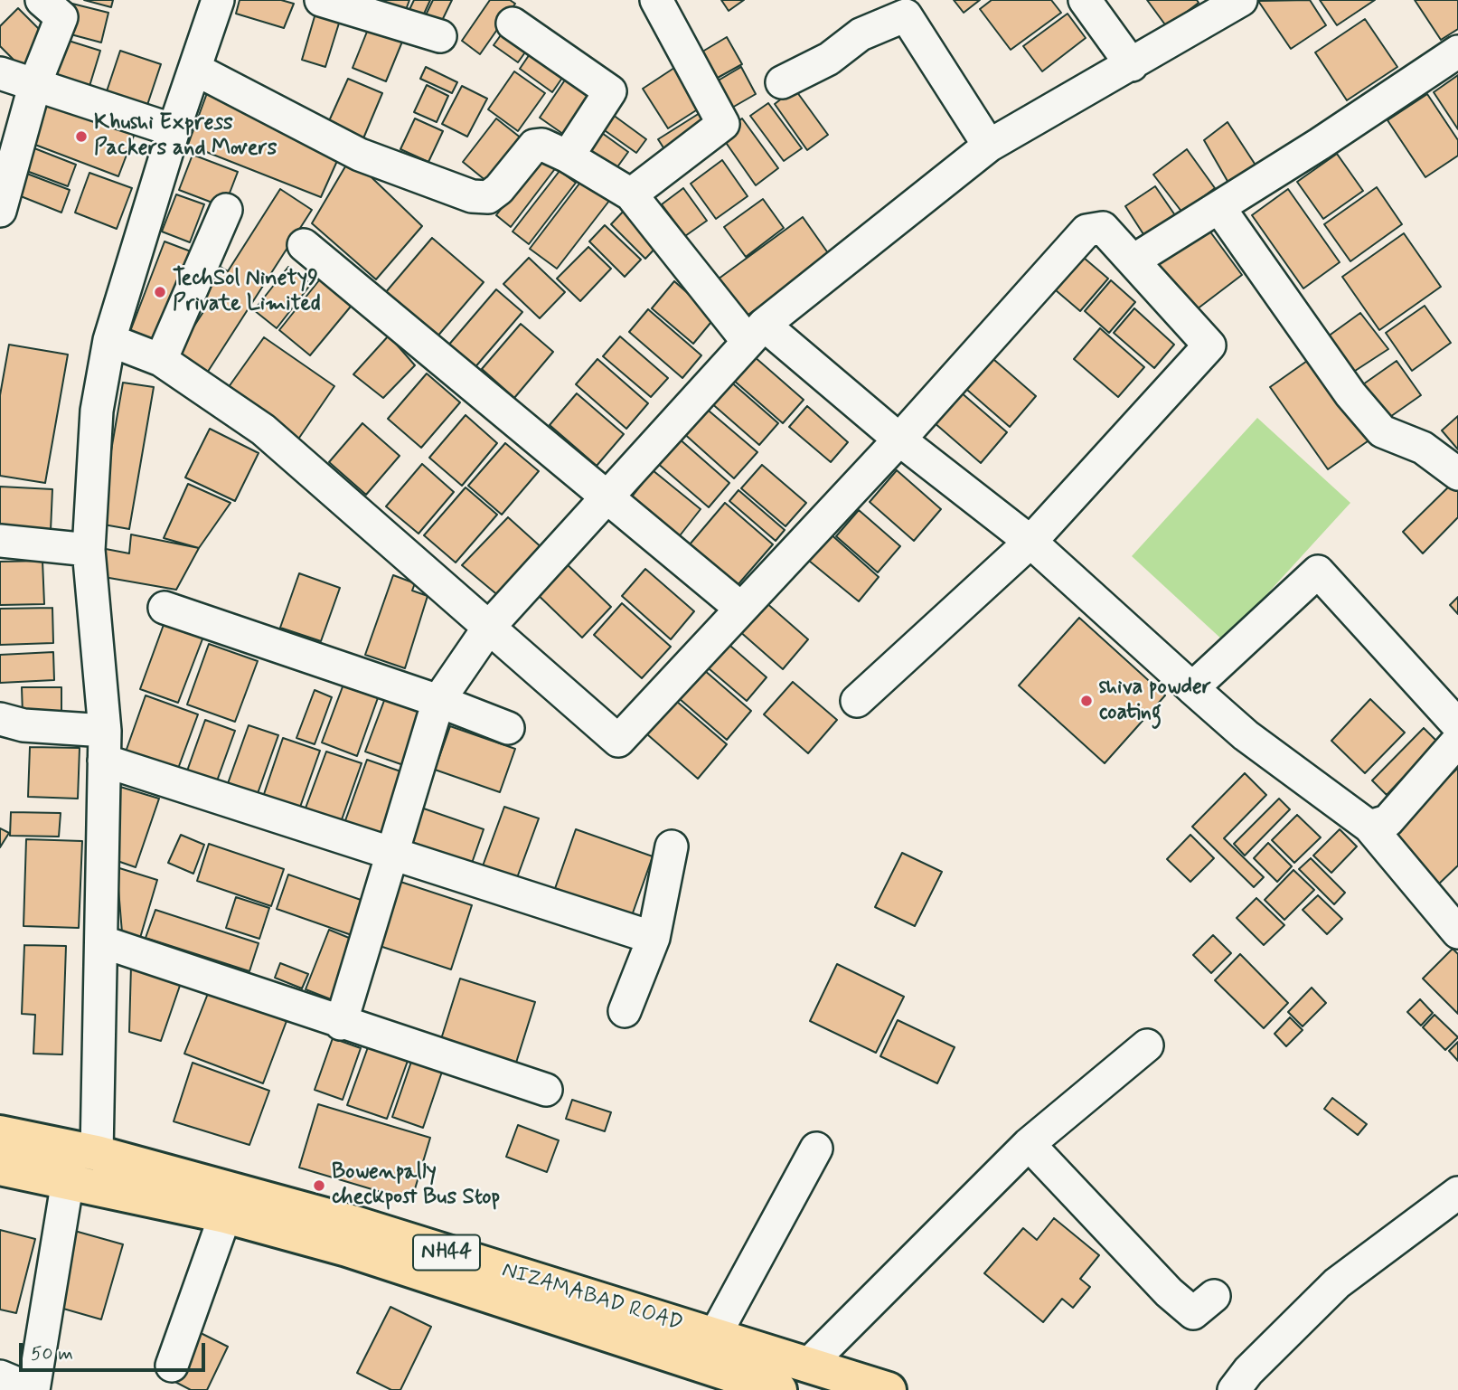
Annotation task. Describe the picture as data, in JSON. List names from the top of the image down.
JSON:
{
  "streets": {
    "highway": ["NH44", "NIZAMABAD ROAD"]
  },
  "places": [
    "Khushi Express Packers and Movers",
    "TechSol Ninety9 Private Limited",
    "shiva powder coating",
    "Bowenpally checkpost Bus Stop"
  ],
  "scale_bar": "50 m"
}
